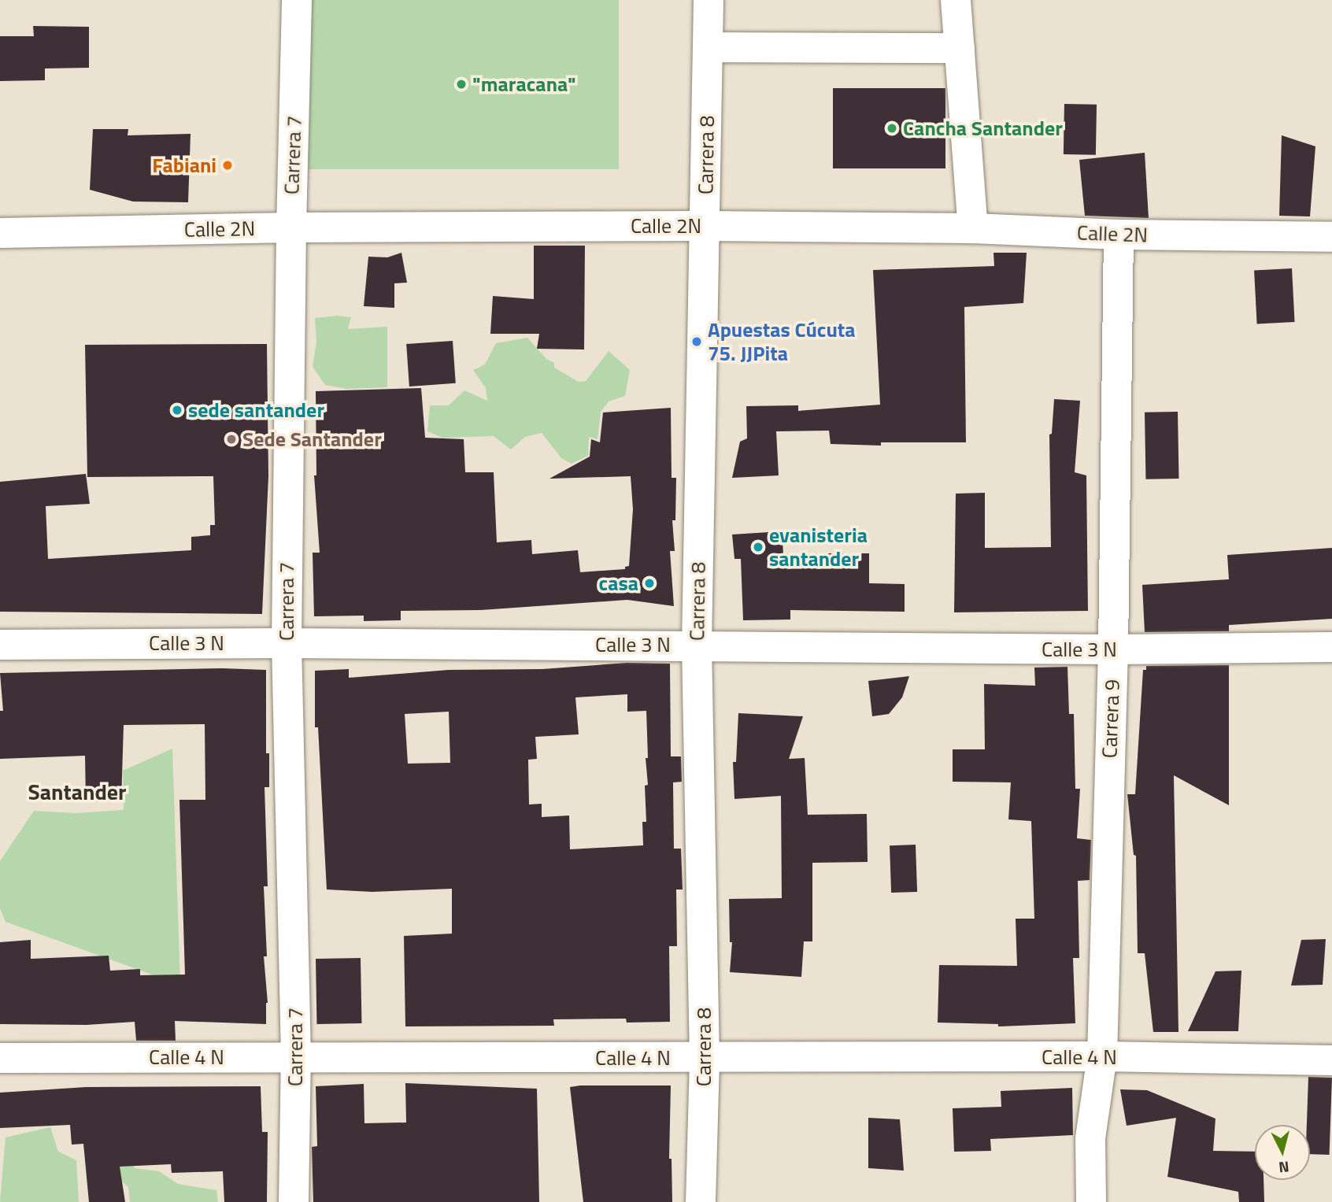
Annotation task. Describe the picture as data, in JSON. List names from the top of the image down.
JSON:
{
  "streets": {
    "street": [
      "Carrera 7",
      "Carrera 8",
      "Calle 2N",
      "Calle 3 N",
      "Carrera 9",
      "Calle 4 N"
    ]
  },
  "crossings": [
    ["Carrera 7", "Calle 2N"],
    ["Carrera 7", "Calle 3 N"],
    ["Carrera 7", "Calle 4 N"],
    ["Carrera 8", "Calle 2N"],
    ["Carrera 8", "Calle 3 N"],
    ["Carrera 8", "Calle 4 N"],
    ["Calle 2N", "Carrera 9"],
    ["Calle 3 N", "Carrera 9"],
    ["Carrera 9", "Calle 4 N"]
  ],
  "districts": ["Santander"],
  "places": [
    "\"maracana\"",
    "Cancha Santander",
    "Fabiani",
    "Apuestas Cúcuta 75. JJPita",
    "sede santander",
    "Sede Santander",
    "evanisteria santander",
    "casa"
  ],
  "north": "bottom"
}
